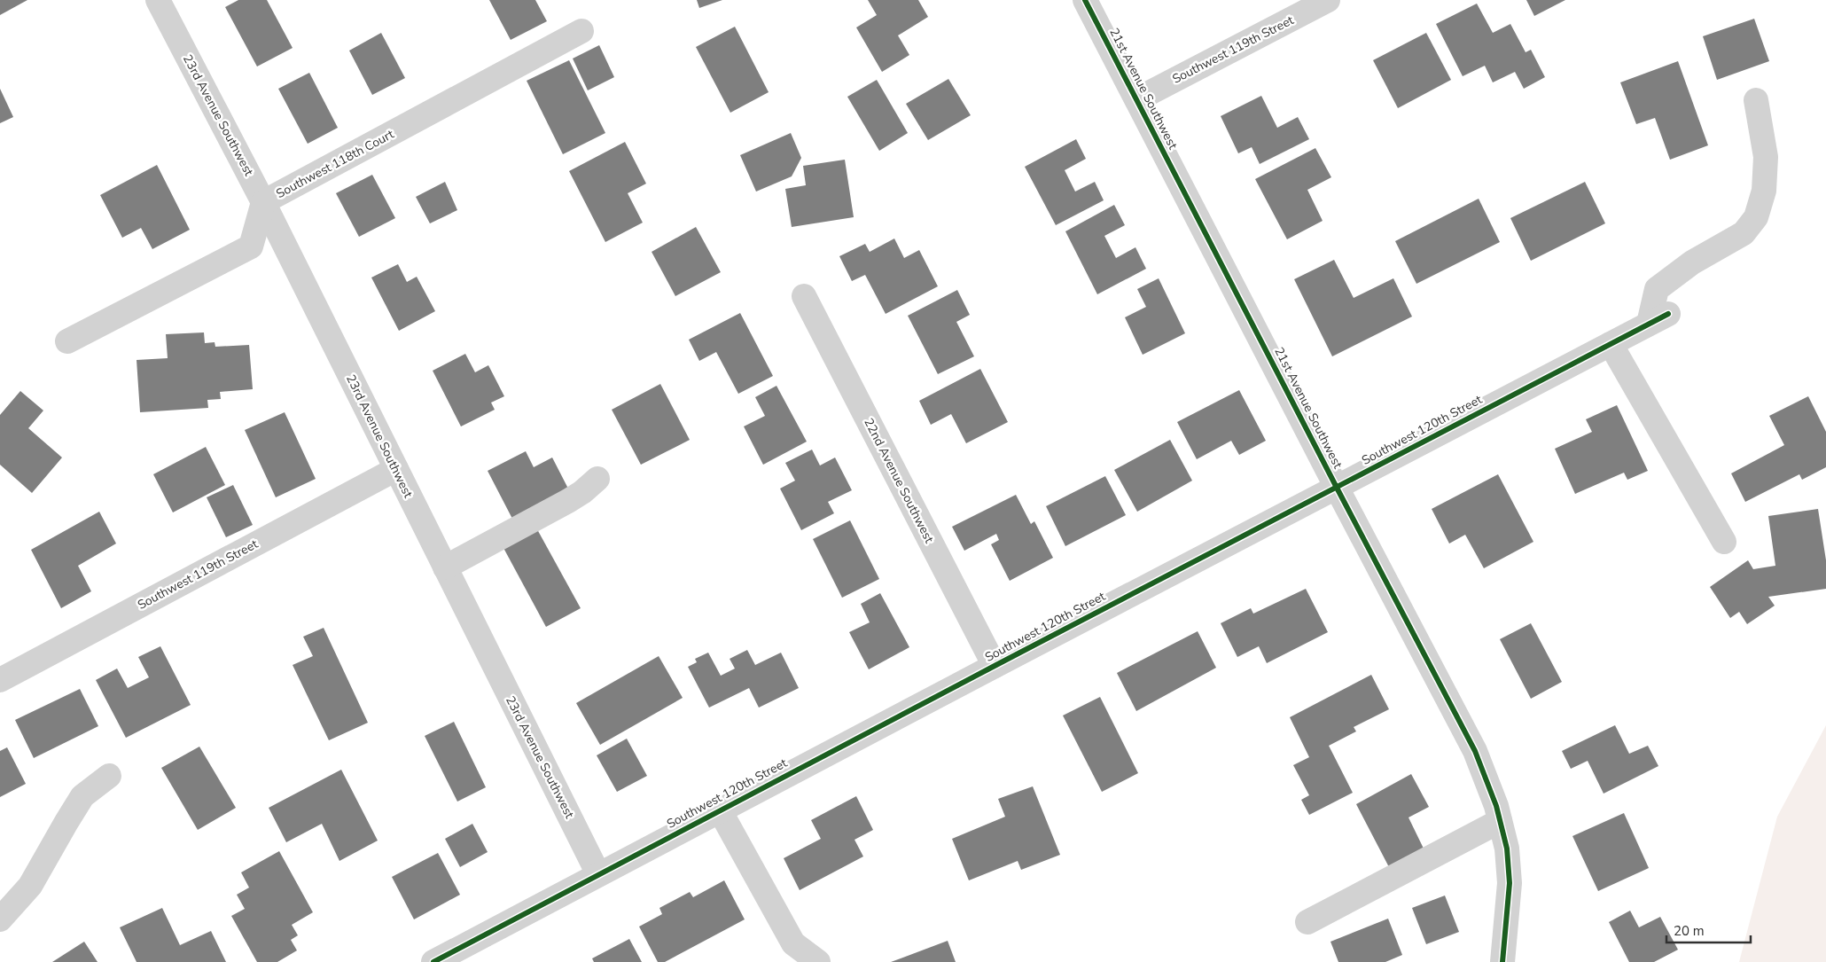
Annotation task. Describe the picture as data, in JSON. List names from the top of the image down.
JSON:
{
  "streets": {
    "street": [
      "Southwest 119th Street",
      "21st Avenue Southwest",
      "23rd Avenue Southwest",
      "Southwest 118th Court",
      "Southwest 120th Street",
      "22nd Avenue Southwest"
    ]
  },
  "crossings": [
    ["Southwest 119th Street", "21st Avenue Southwest"],
    ["Southwest 119th Street", "23rd Avenue Southwest"],
    ["21st Avenue Southwest", "Southwest 120th Street"],
    ["23rd Avenue Southwest", "Southwest 118th Court"],
    ["23rd Avenue Southwest", "Southwest 120th Street"],
    ["Southwest 120th Street", "22nd Avenue Southwest"]
  ],
  "scale_bar": "20 m"
}
